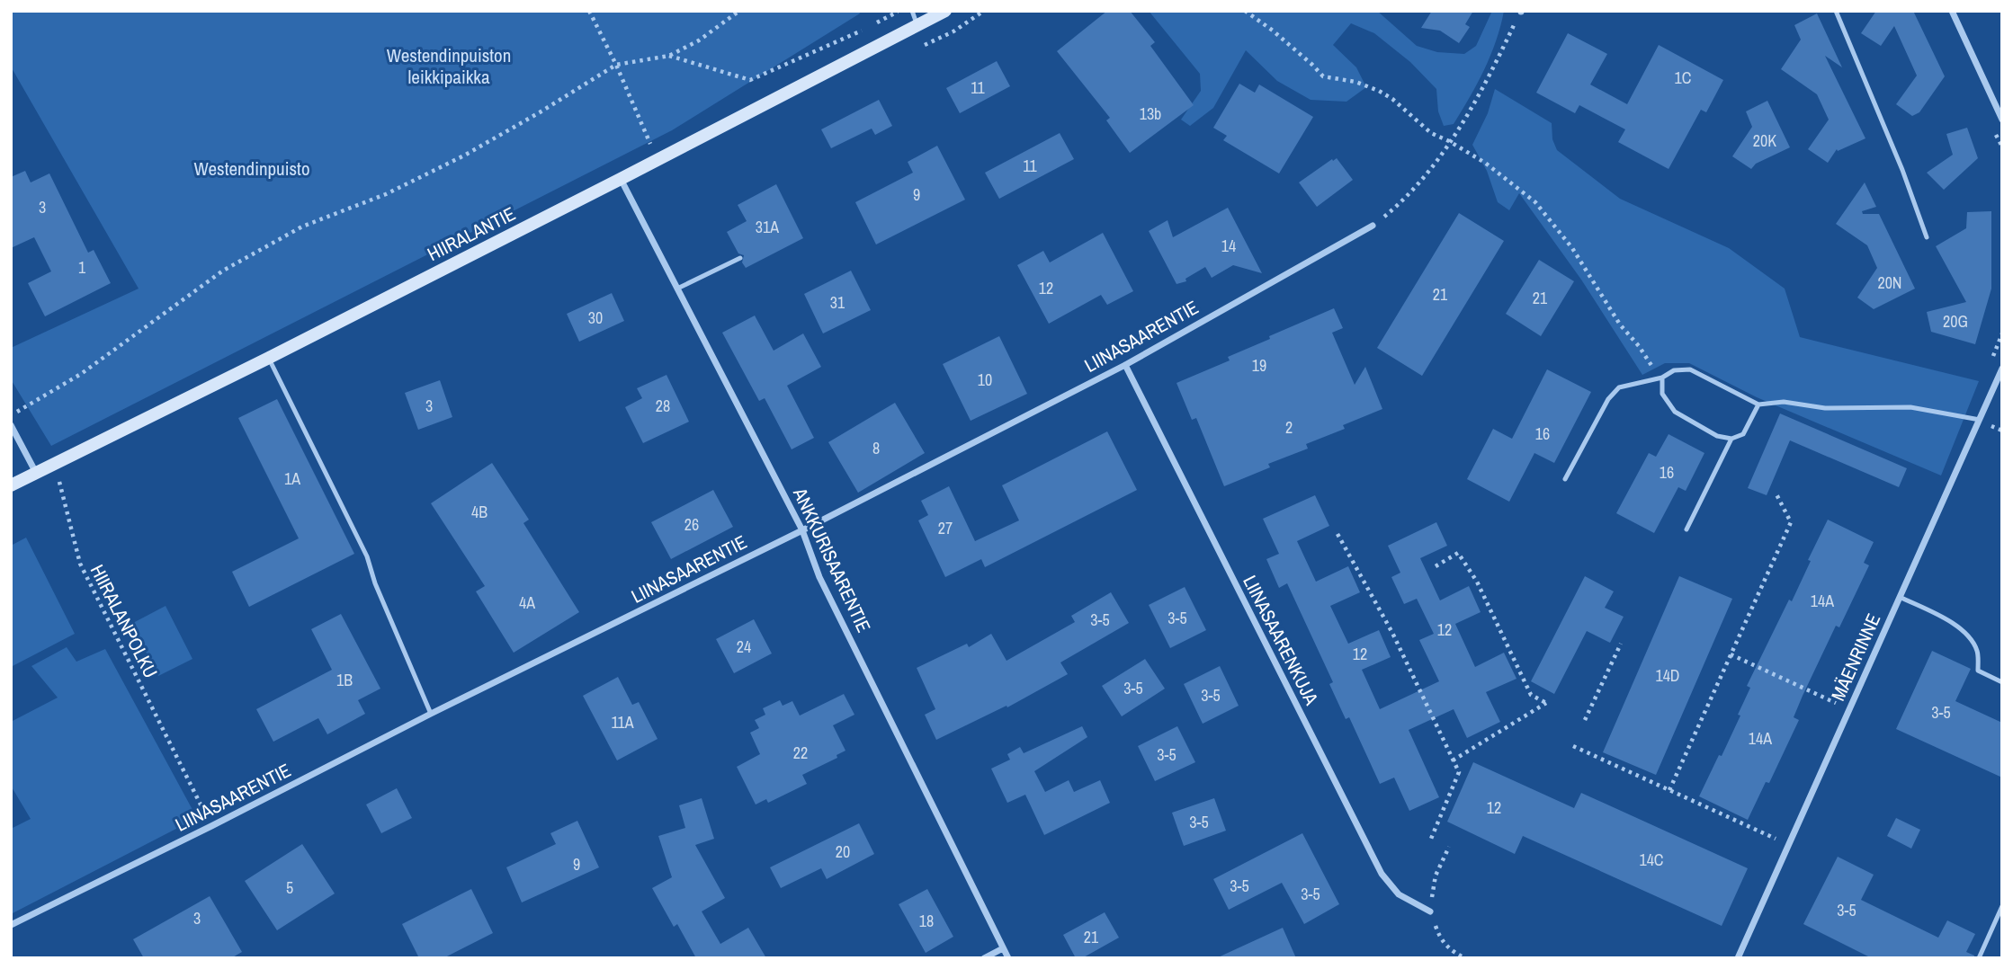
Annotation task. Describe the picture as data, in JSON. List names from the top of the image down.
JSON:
{
  "streets": {
    "street": [
      "HIIRALANTIE",
      "LIINASAARENTIE",
      "ANKKURISAARENTIE",
      "LIINASAARENKUJA",
      "MÄENRINNE"
    ],
    "path": ["HIIRALANPOLKU"]
  },
  "crossings": [
    ["HIIRALANTIE", "ANKKURISAARENTIE"],
    ["HIIRALANTIE", "HIIRALANPOLKU"],
    ["LIINASAARENTIE", "ANKKURISAARENTIE"],
    ["LIINASAARENTIE", "HIIRALANPOLKU"],
    ["LIINASAARENTIE", "LIINASAARENKUJA"]
  ],
  "parks": ["Westendinpuiston leikkipaikka", "Westendinpuisto"],
  "house_numbers": [
    "1C",
    "11",
    "13b",
    "20K",
    "11",
    "9",
    "3",
    "31A",
    "14",
    "1",
    "20N",
    "12",
    "21",
    "21",
    "31",
    "30",
    "20G",
    "19",
    "10",
    "3",
    "28",
    "2",
    "16",
    "8",
    "16",
    "1A",
    "4B",
    "26",
    "27",
    "14A",
    "4A",
    "3-5",
    "3-5",
    "12",
    "24",
    "12",
    "14D",
    "1B",
    "3-5",
    "3-5",
    "3-5",
    "11A",
    "14A",
    "22",
    "3-5",
    "12",
    "3-5",
    "20",
    "14C",
    "9",
    "3-5",
    "5",
    "3-5",
    "3-5",
    "3",
    "18",
    "21"
  ]
}
